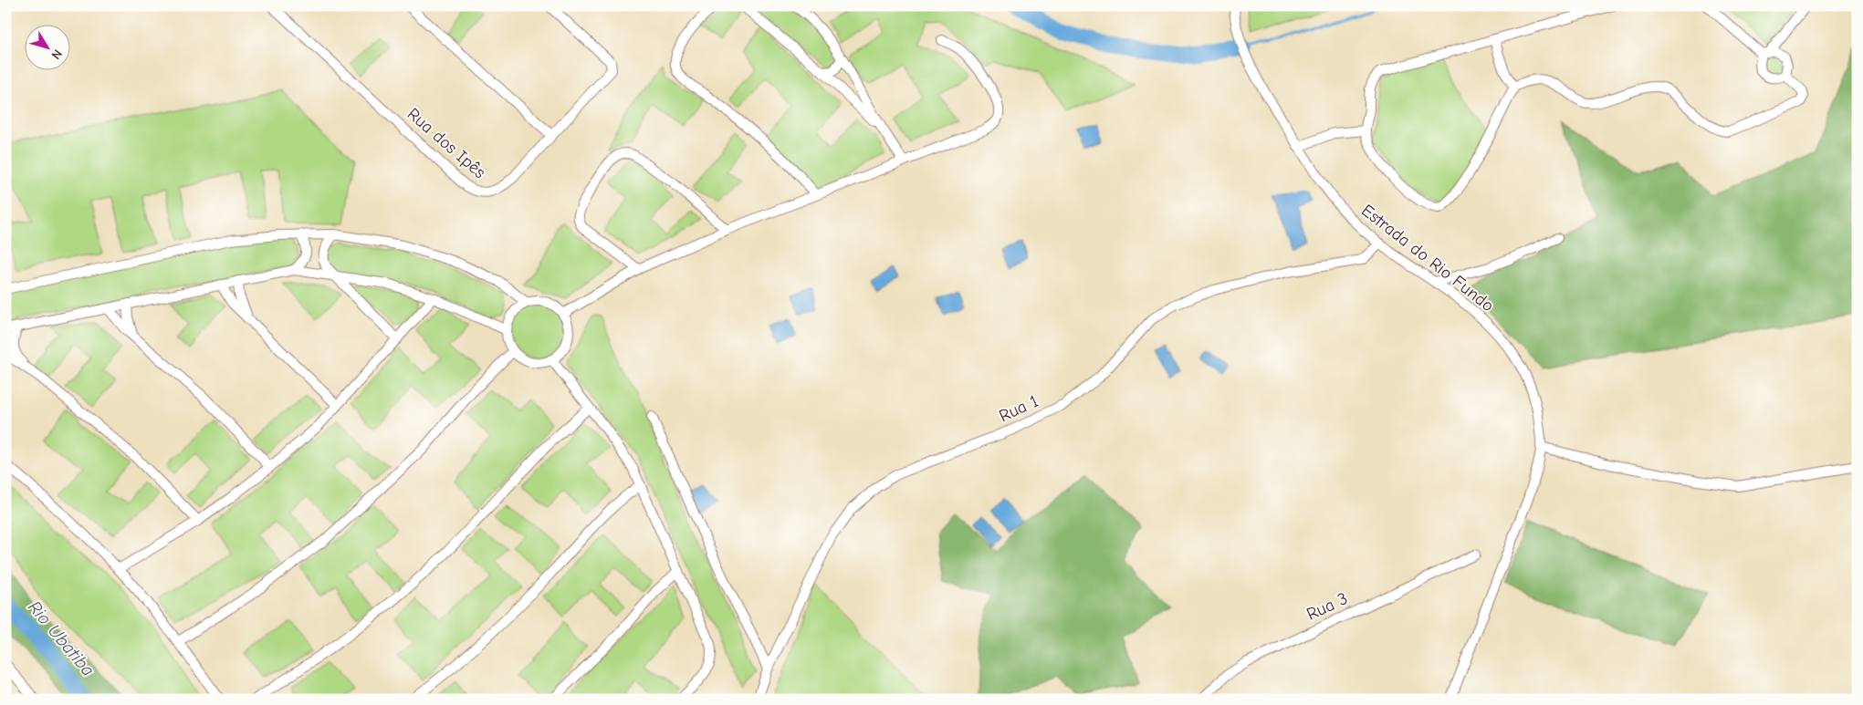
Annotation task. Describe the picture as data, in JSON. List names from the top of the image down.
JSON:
{
  "streets": {
    "street": [
      "Rua dos Ipês",
      "Estrada do Rio Fundo",
      "Rua 1",
      "Rua 3"
    ]
  },
  "crossings": [
    ["Estrada do Rio Fundo", "Rua 1"]
  ],
  "water": ["Rio Ubatiba"],
  "north": "bottom right"
}
